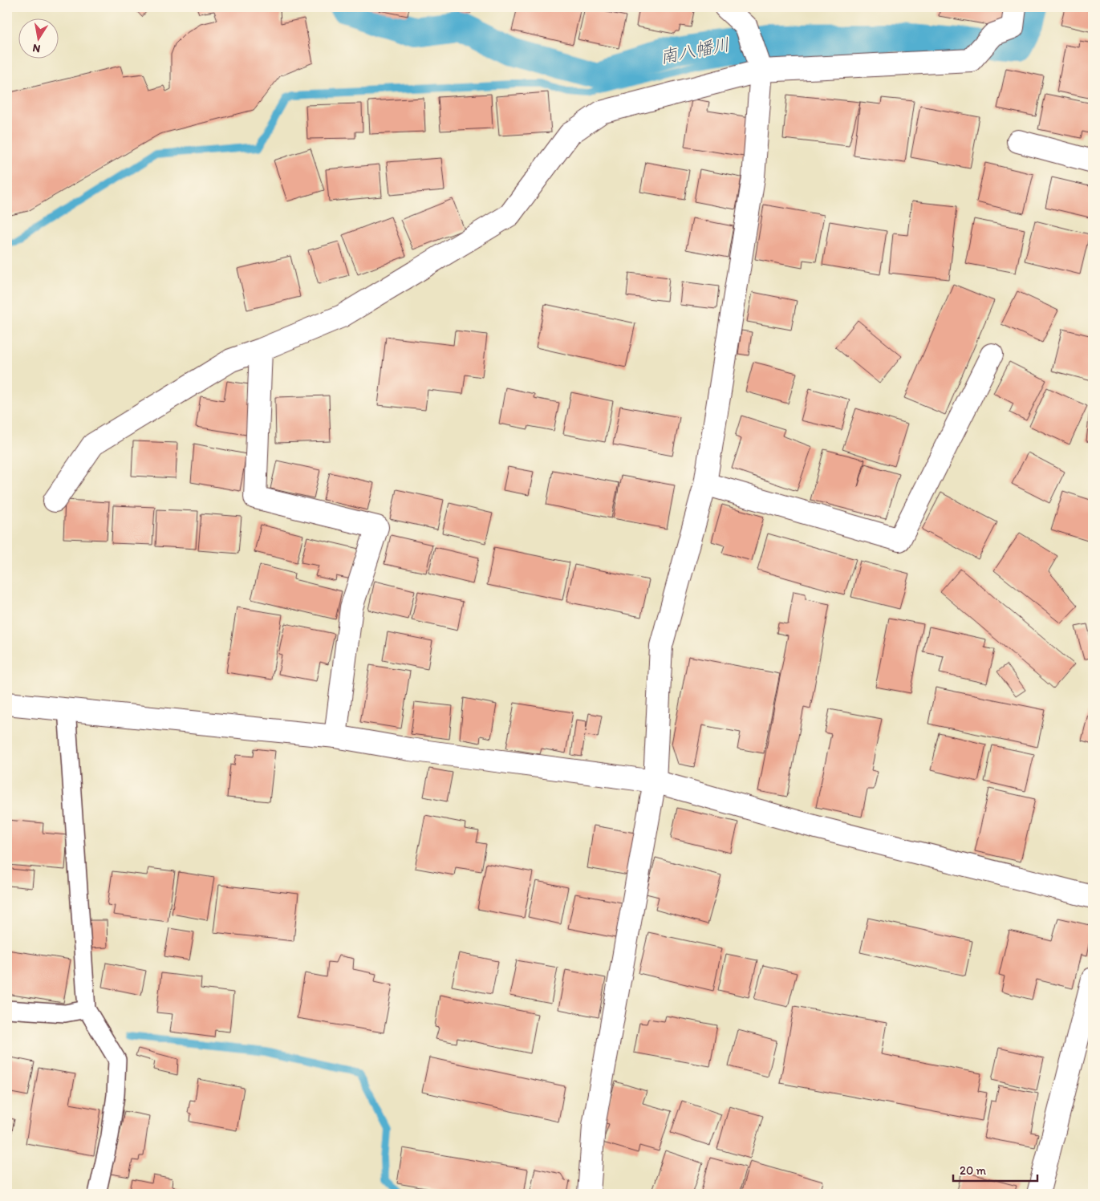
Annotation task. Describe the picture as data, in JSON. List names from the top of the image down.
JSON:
{
  "water": ["南八幡川"],
  "scale_bar": "20 m",
  "north": "bottom"
}
